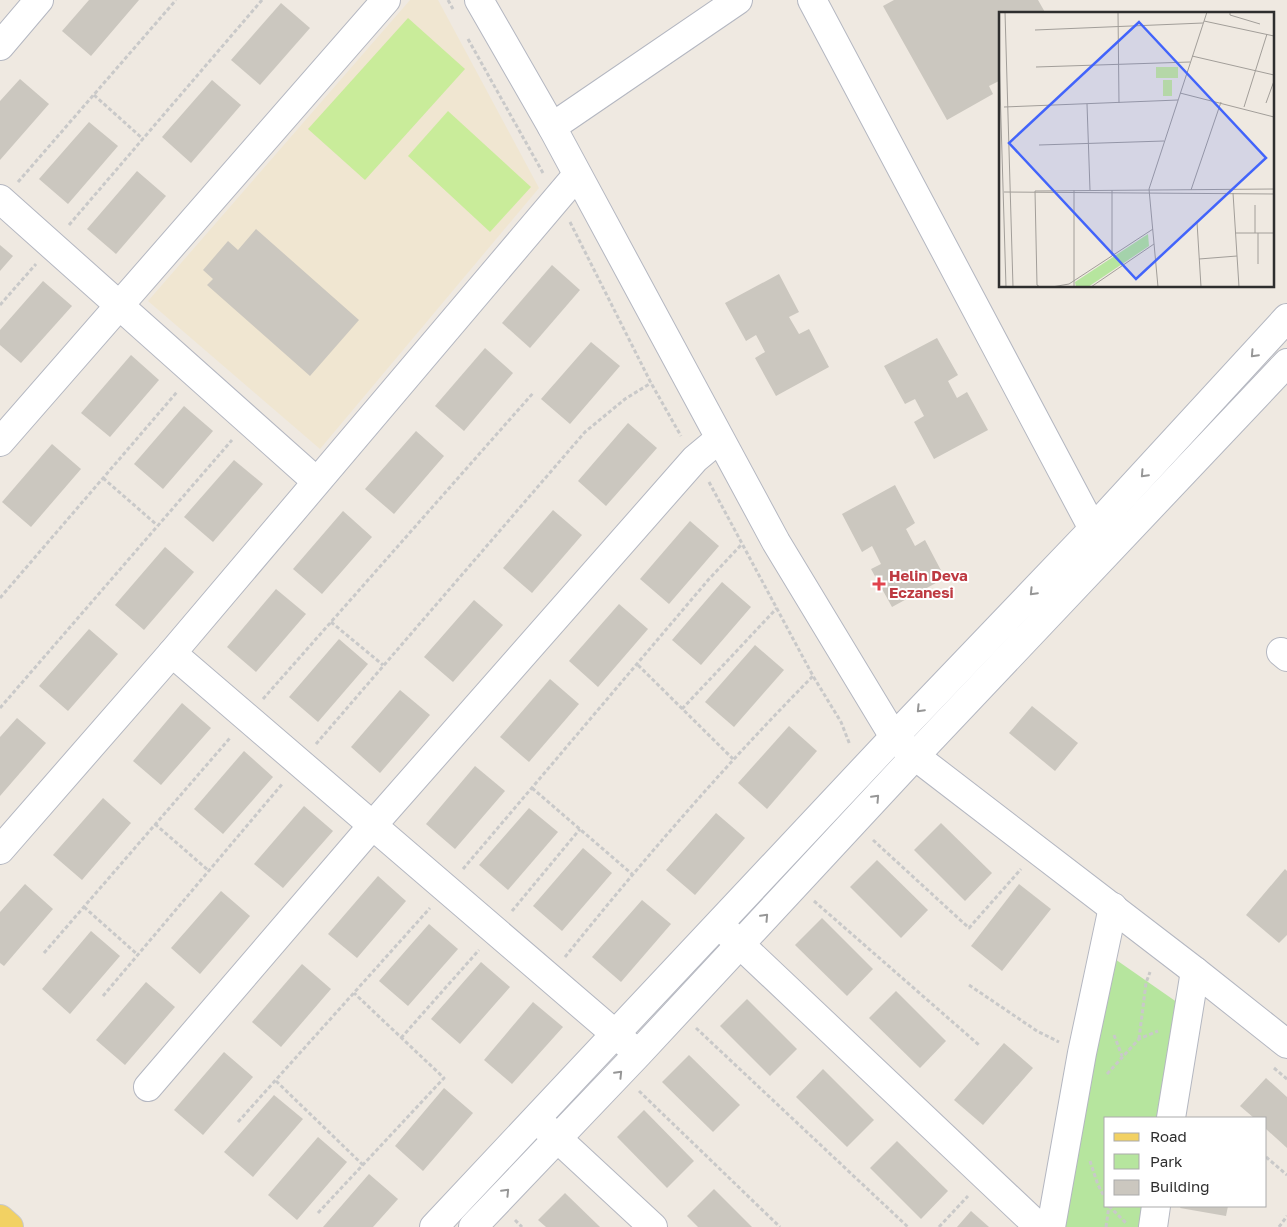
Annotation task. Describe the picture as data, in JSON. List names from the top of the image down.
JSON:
{
  "places": {
    "health": ["Helin Deva Eczanesi"]
  },
  "legend": ["Road", "Park", "Building"]
}
